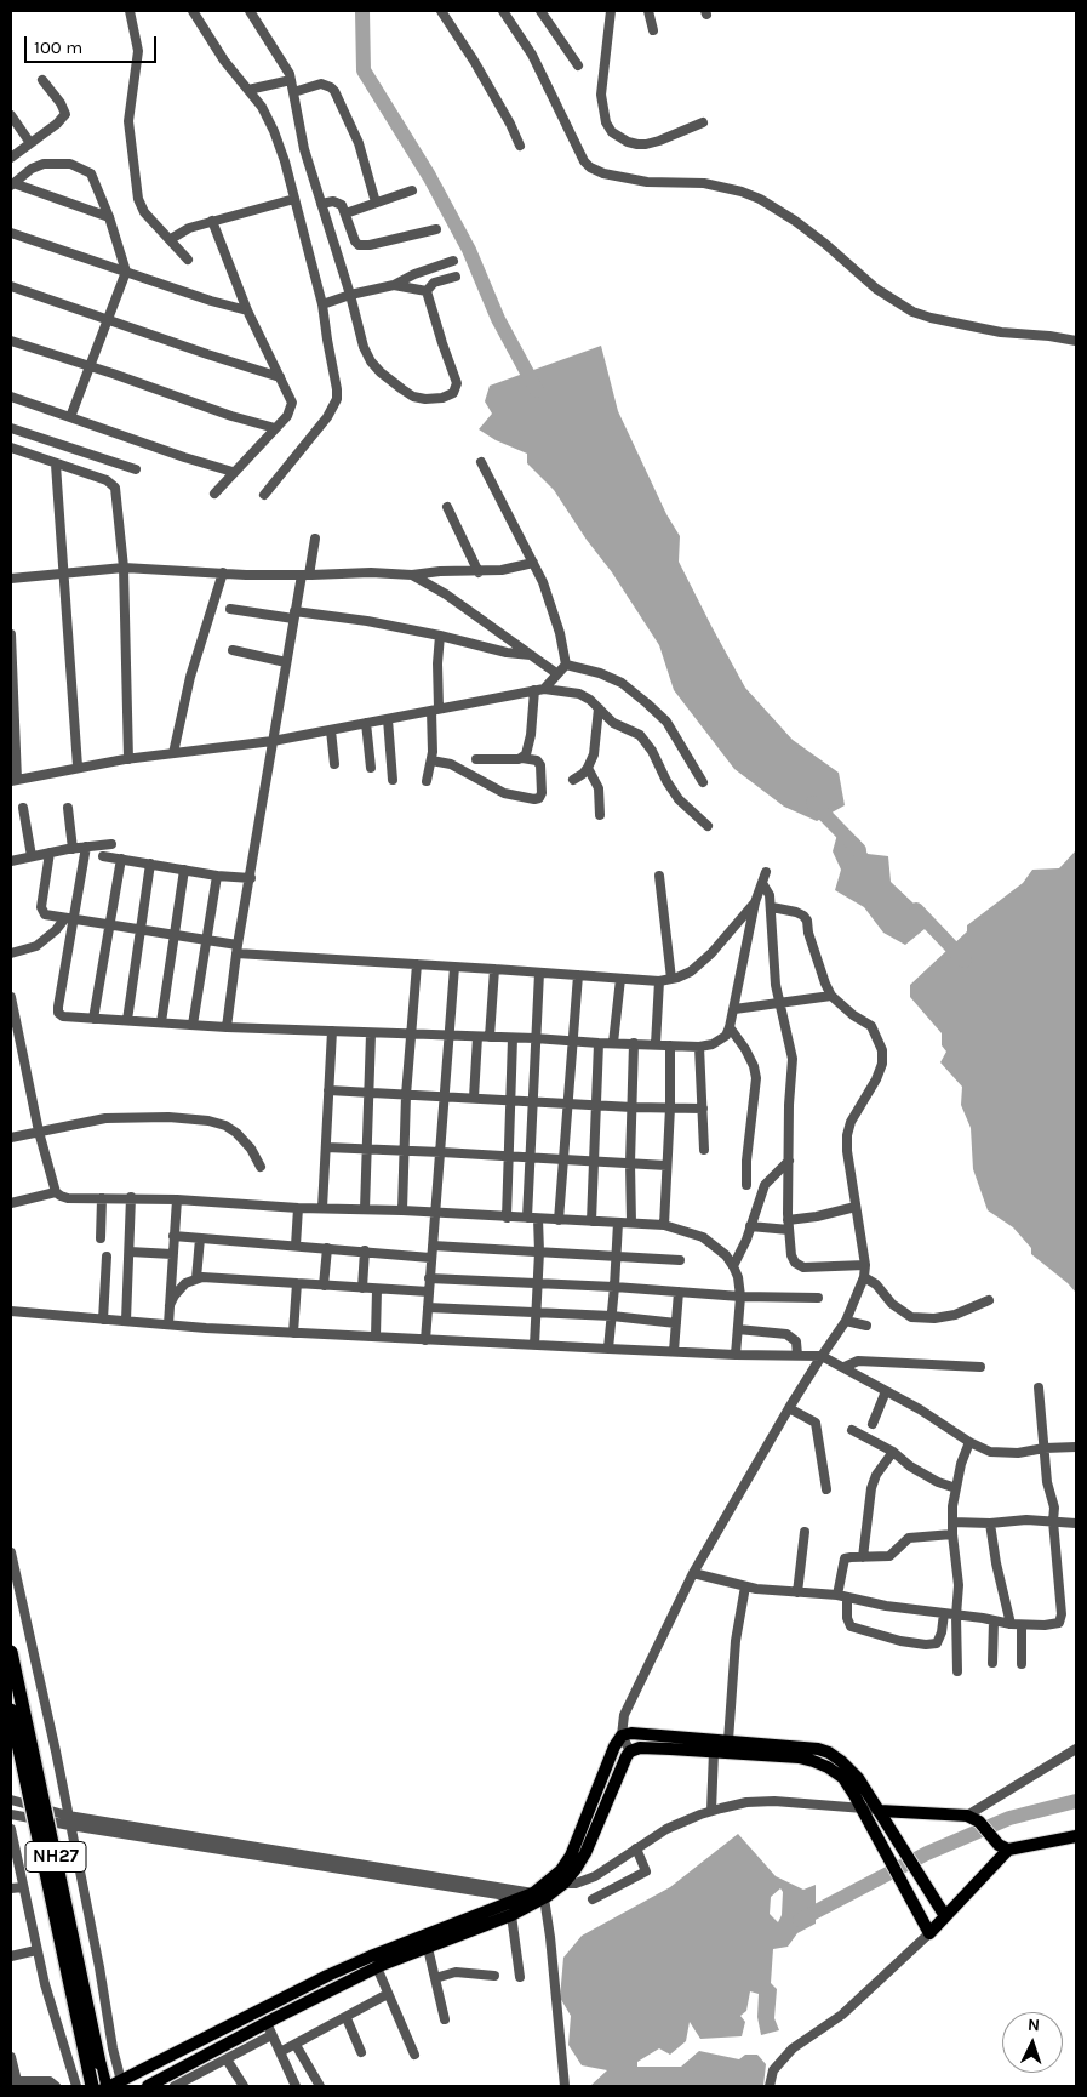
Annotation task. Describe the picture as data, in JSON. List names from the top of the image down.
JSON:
{
  "streets": {
    "highway": ["NH27"]
  },
  "scale_bar": "100 m",
  "north": "top"
}
